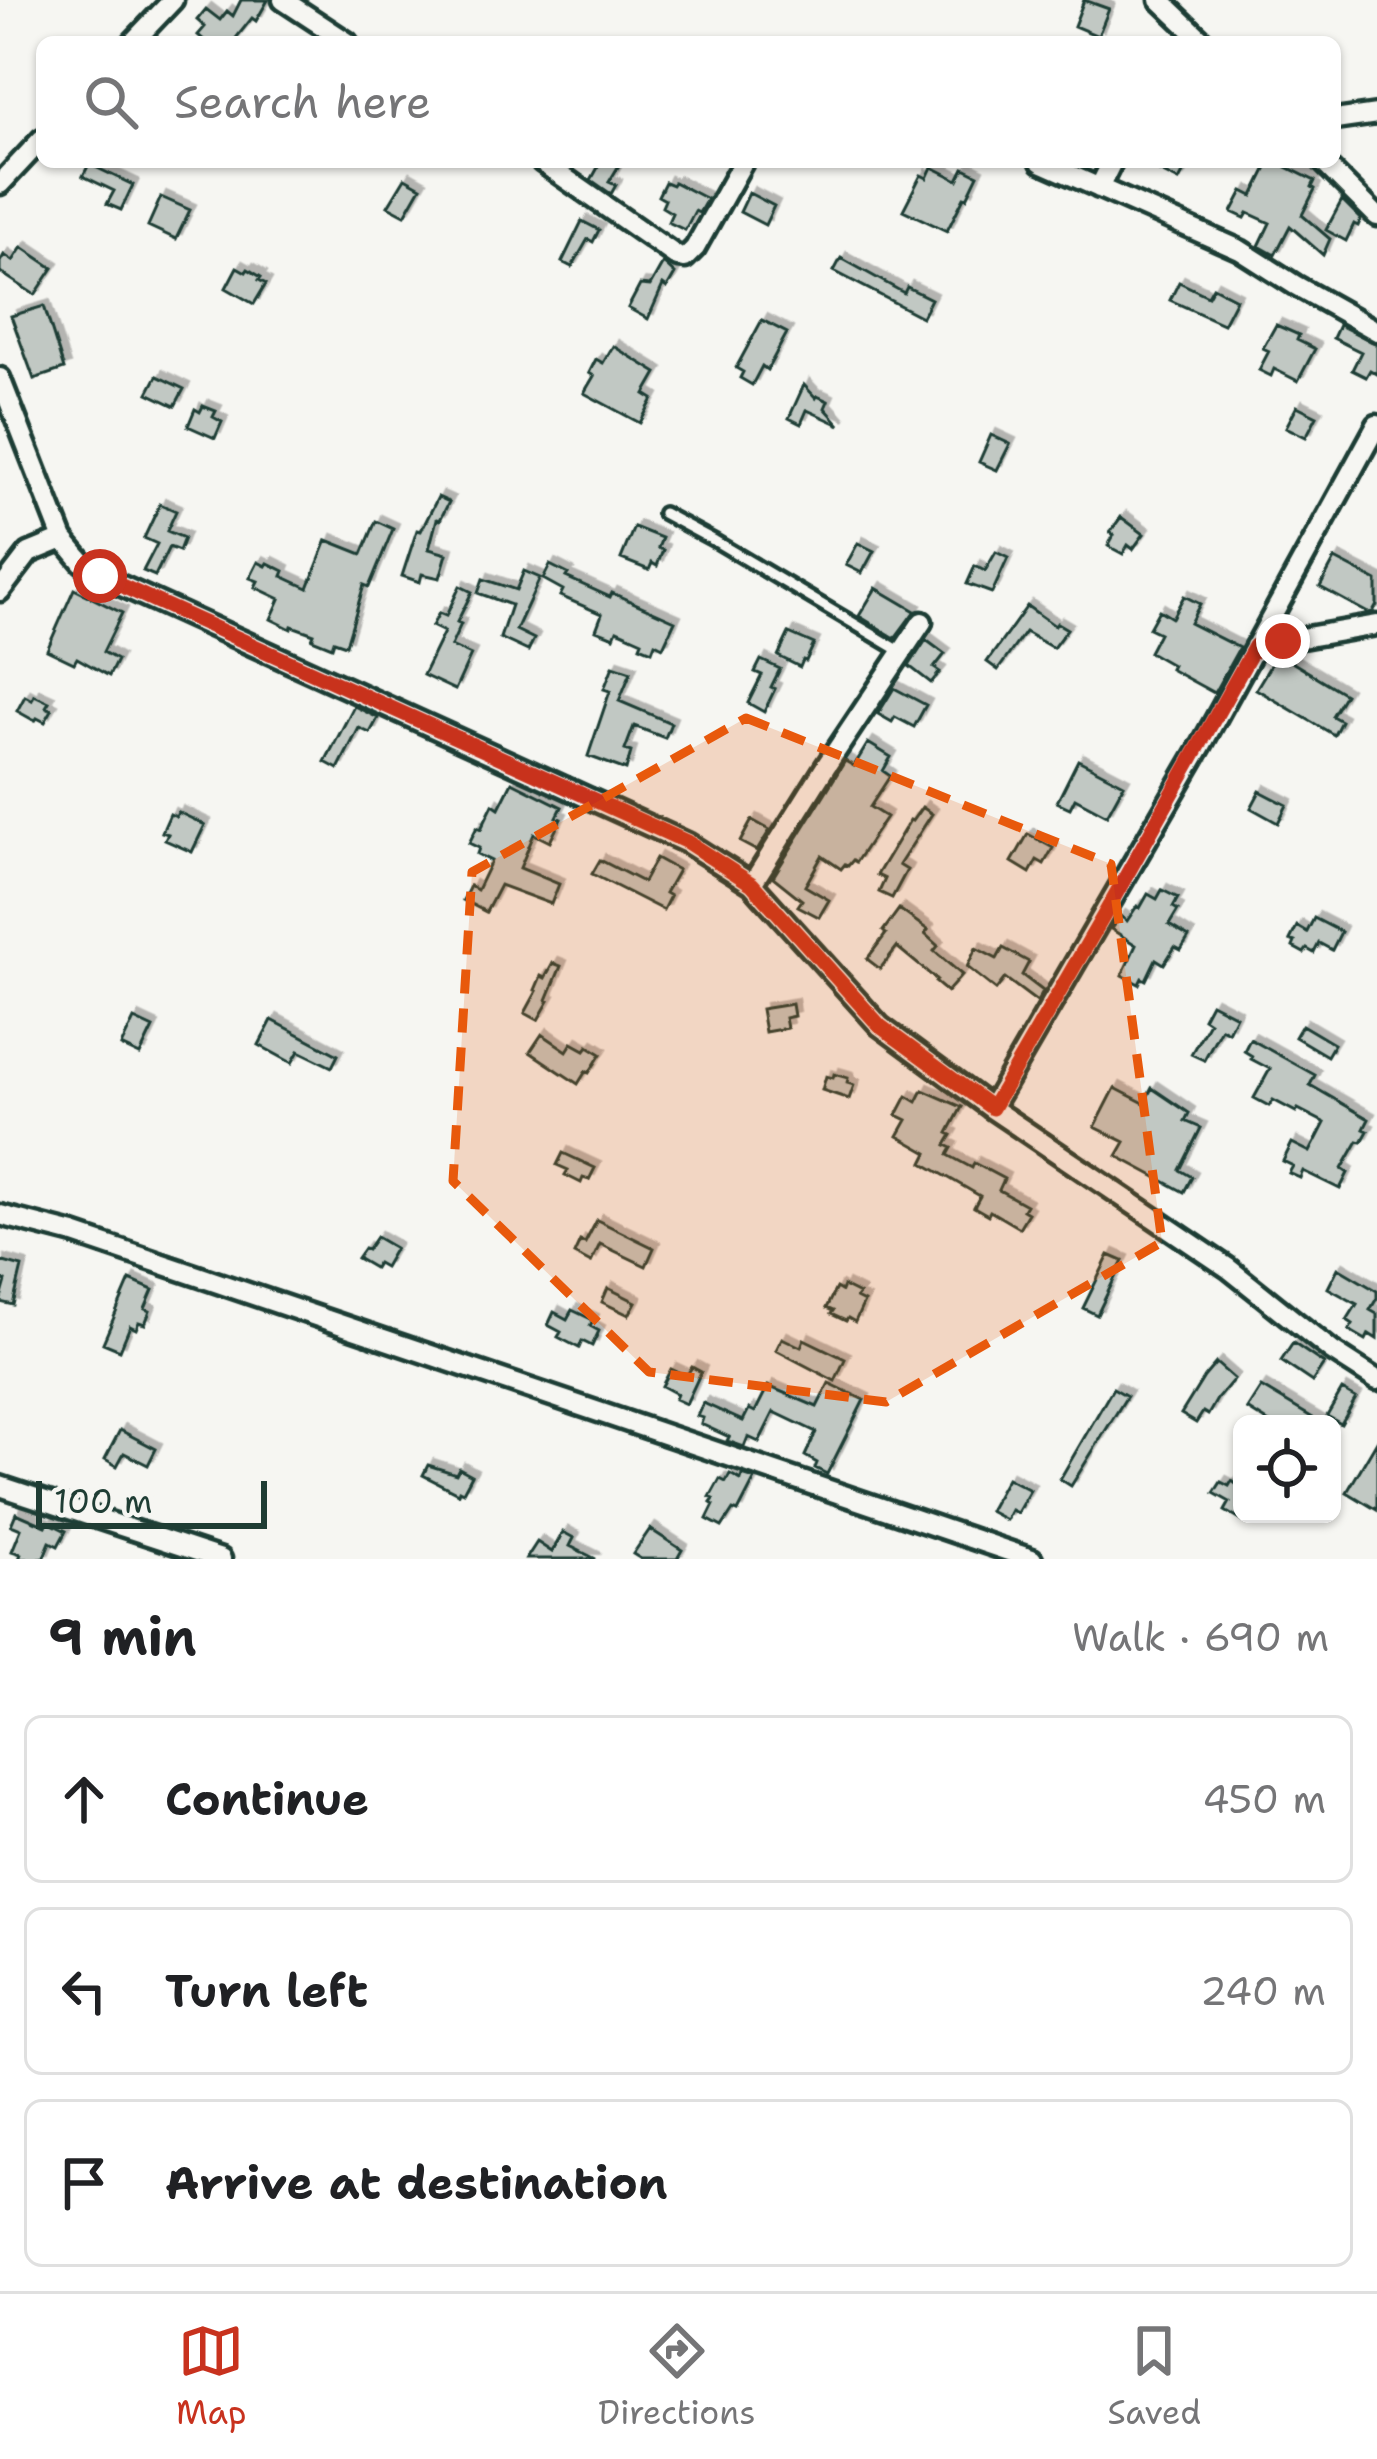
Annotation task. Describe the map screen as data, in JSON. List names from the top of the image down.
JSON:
{
  "scale_bar": "100 m",
  "page": {
    "search": "Search here",
    "scale": "100 m",
    "heading": ["9 min", "Walk · 690 m"],
    "list": [
      ["Continue", "450 m"],
      ["Turn left", "240 m"],
      "Arrive at destination"
    ],
    "nav": ["Map", "Directions", "Saved"]
  }
}
